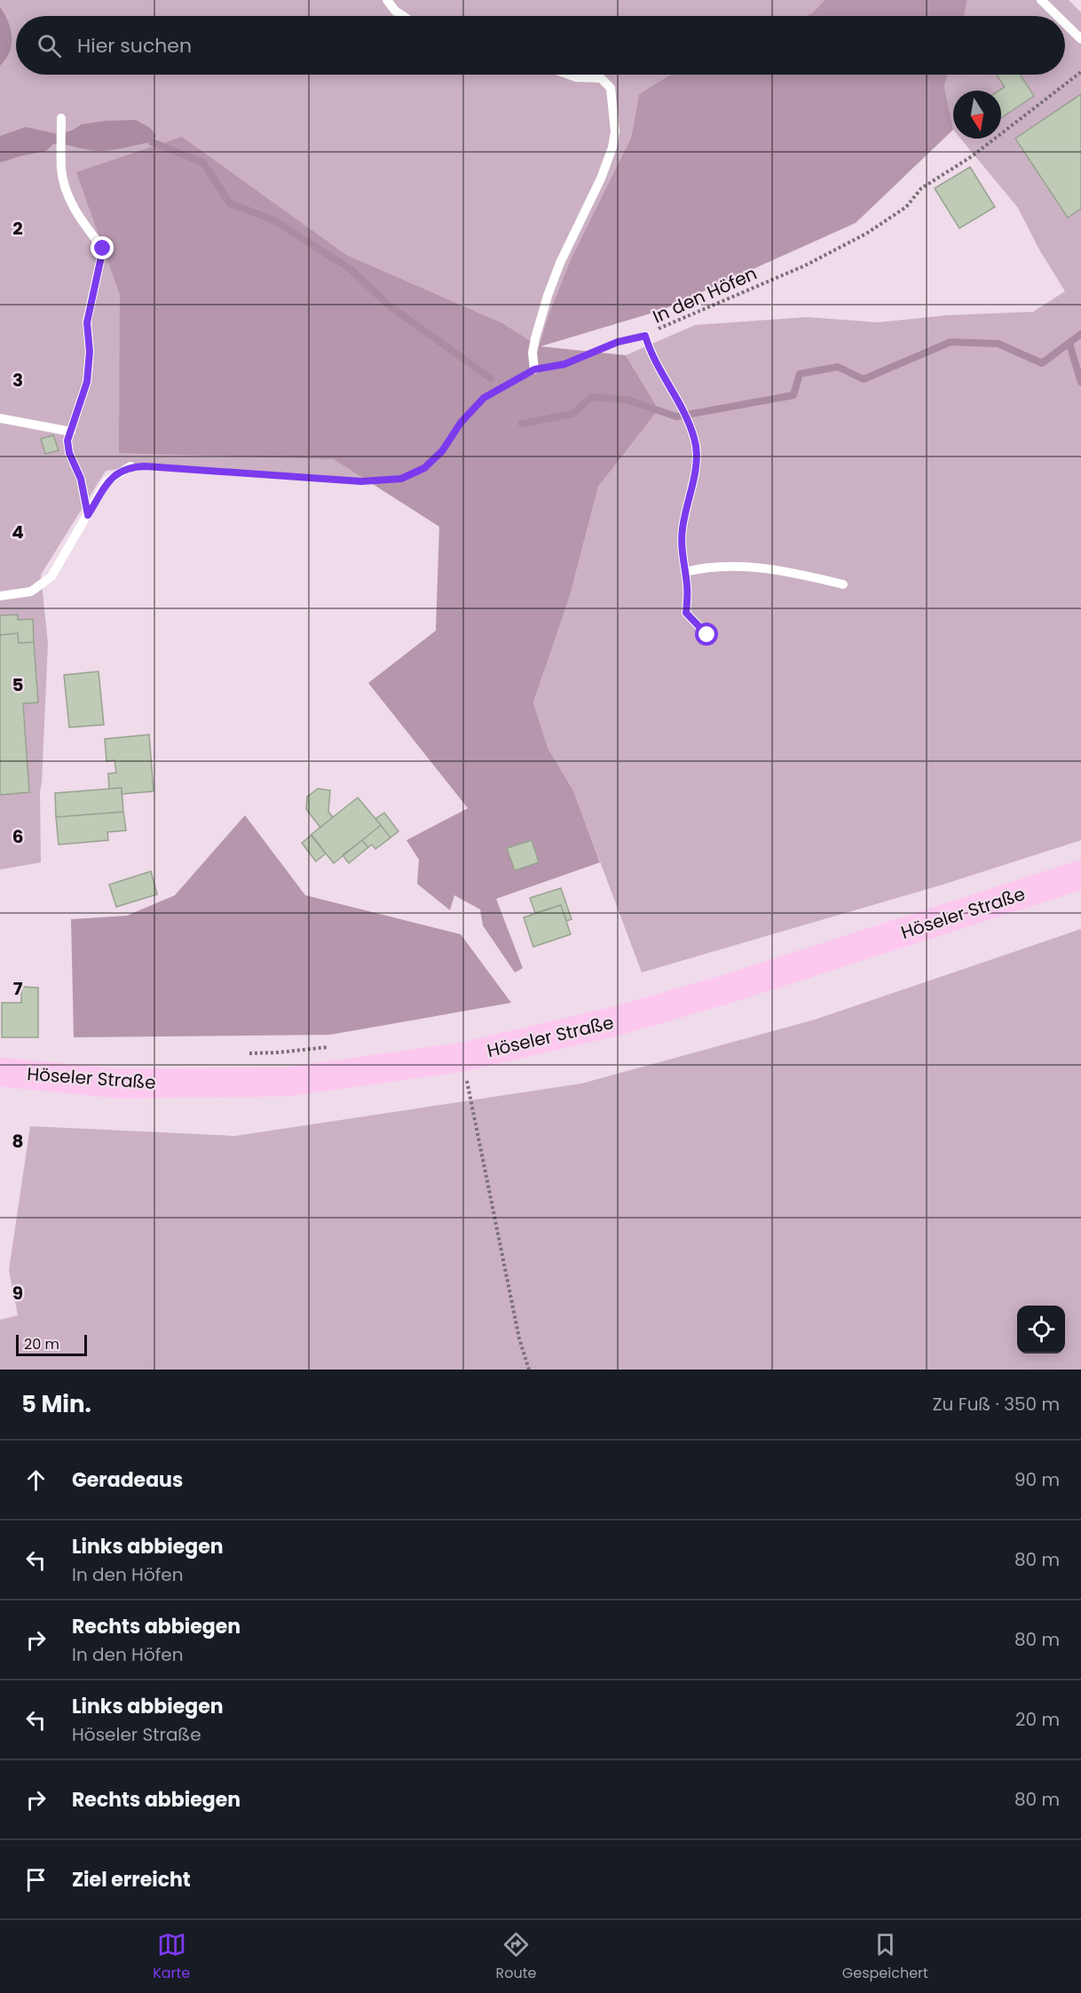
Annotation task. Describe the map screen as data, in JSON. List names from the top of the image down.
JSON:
{
  "streets": {
    "main road": ["Höseler Straße"],
    "path": ["In den Höfen"]
  },
  "scale_bar": "20 m",
  "north": "bottom",
  "page": {
    "search": "Hier suchen",
    "scale": "20 m",
    "heading": ["5 Min.", "Zu Fuß · 350 m"],
    "list": [
      ["Geradeaus", "90 m"],
      ["Links abbiegen", "In den Höfen", "80 m"],
      ["Rechts abbiegen", "In den Höfen", "80 m"],
      ["Links abbiegen", "Höseler Straße", "20 m"],
      ["Rechts abbiegen", "80 m"],
      "Ziel erreicht"
    ],
    "nav": ["Karte", "Route", "Gespeichert"]
  },
  "grid": {
    "rows": [
      "2",
      "3",
      "4",
      "5",
      "6",
      "7",
      "8",
      "9"
    ]
  }
}
